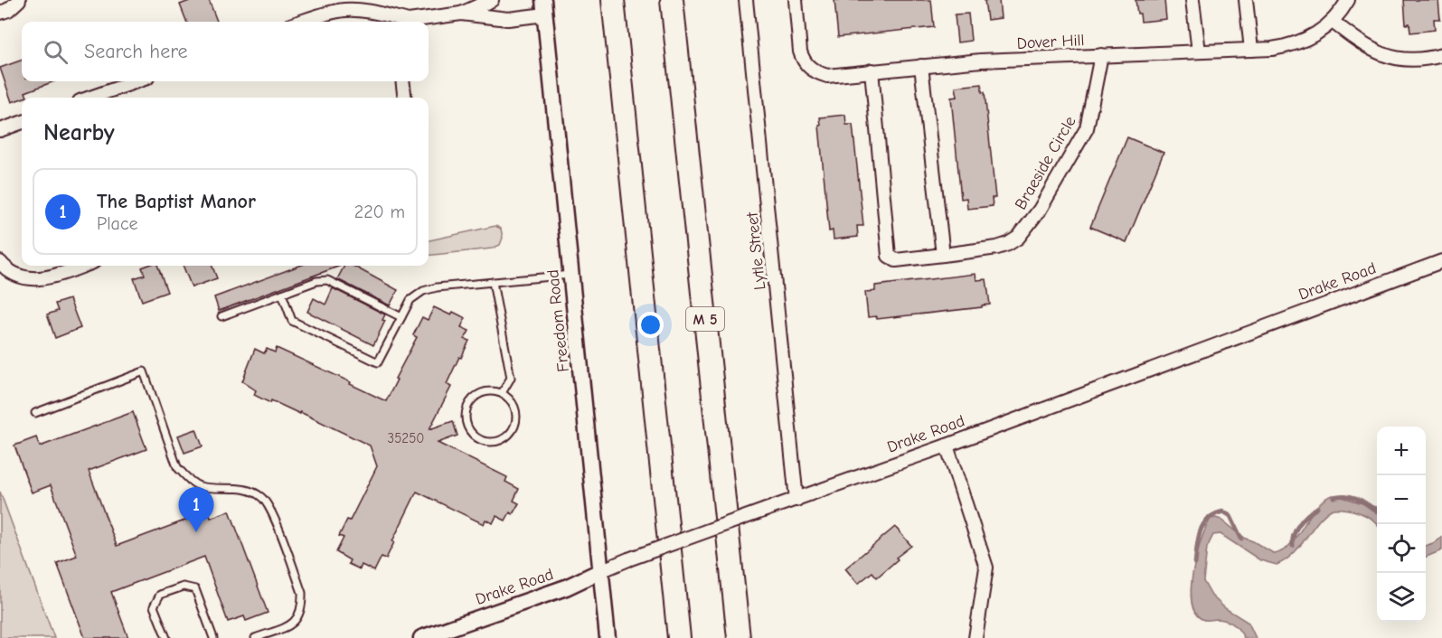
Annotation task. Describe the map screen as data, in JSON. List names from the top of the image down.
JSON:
{
  "streets": {
    "highway": ["M 5"],
    "street": [
      "Dover Hill",
      "Braeside Circle",
      "Lytle Street",
      "Drake Road",
      "Freedom Road"
    ]
  },
  "crossings": [
    ["Dover Hill", "Braeside Circle"],
    ["Lytle Street", "Drake Road"],
    ["Drake Road", "Freedom Road"]
  ],
  "house_numbers": ["35250"],
  "page": {
    "search": "Search here",
    "heading": "Nearby",
    "list": [
      {
        "mark": "1",
        "name": "The Baptist Manor",
        "note": "Place",
        "value": "220 m"
      }
    ],
    "map_buttons": ["+", "−"],
    "pins": "1"
  }
}
